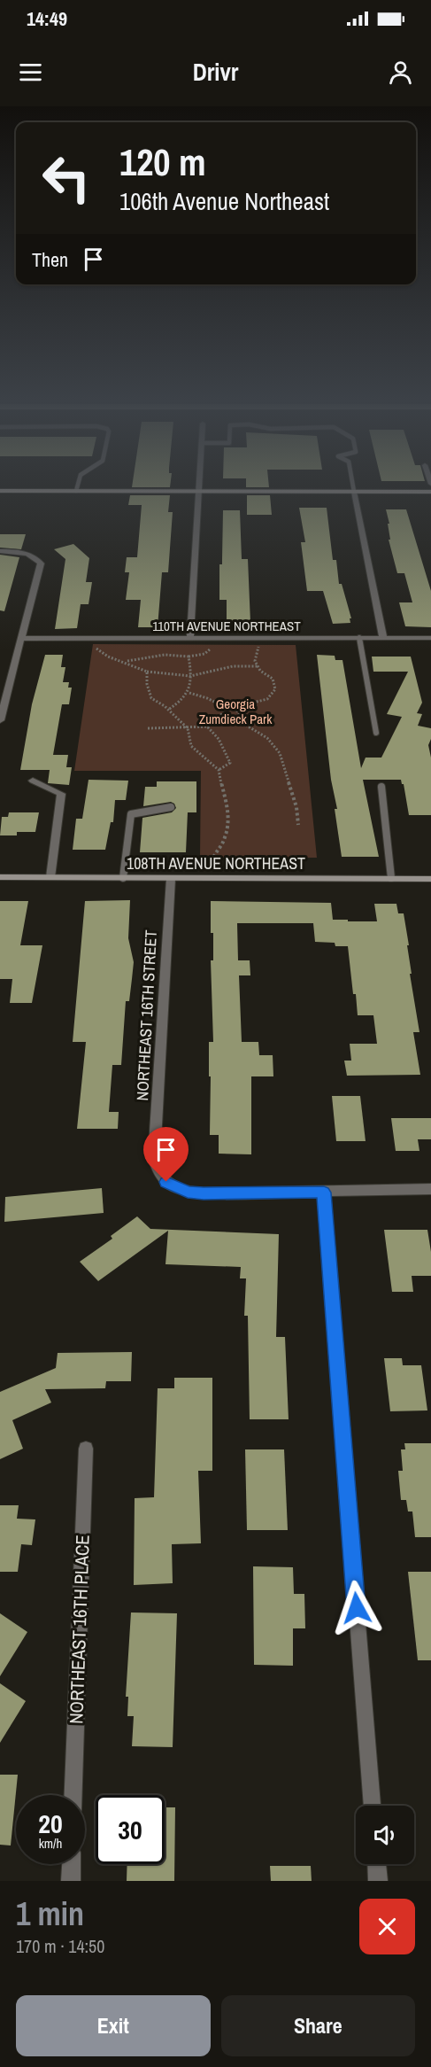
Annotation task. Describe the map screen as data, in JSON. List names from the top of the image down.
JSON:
{
  "streets": {
    "main road": ["108TH AVENUE NORTHEAST"],
    "street": ["110TH AVENUE NORTHEAST", "NORTHEAST 16TH STREET", "NORTHEAST 16TH PLACE"]
  },
  "crossings": [
    ["108TH AVENUE NORTHEAST", "NORTHEAST 16TH STREET"]
  ],
  "parks": ["Georgia Zumdieck Park"],
  "page": {
    "status": "14:49",
    "header": "Drivr",
    "turn": ["120 m", "106th Avenue Northeast"],
    "then": "Then",
    "speed": "20 km/h",
    "limit": "30",
    "heading": ["1 min", "170 m · 14:50"],
    "buttons": ["Exit", "Share"]
  }
}
